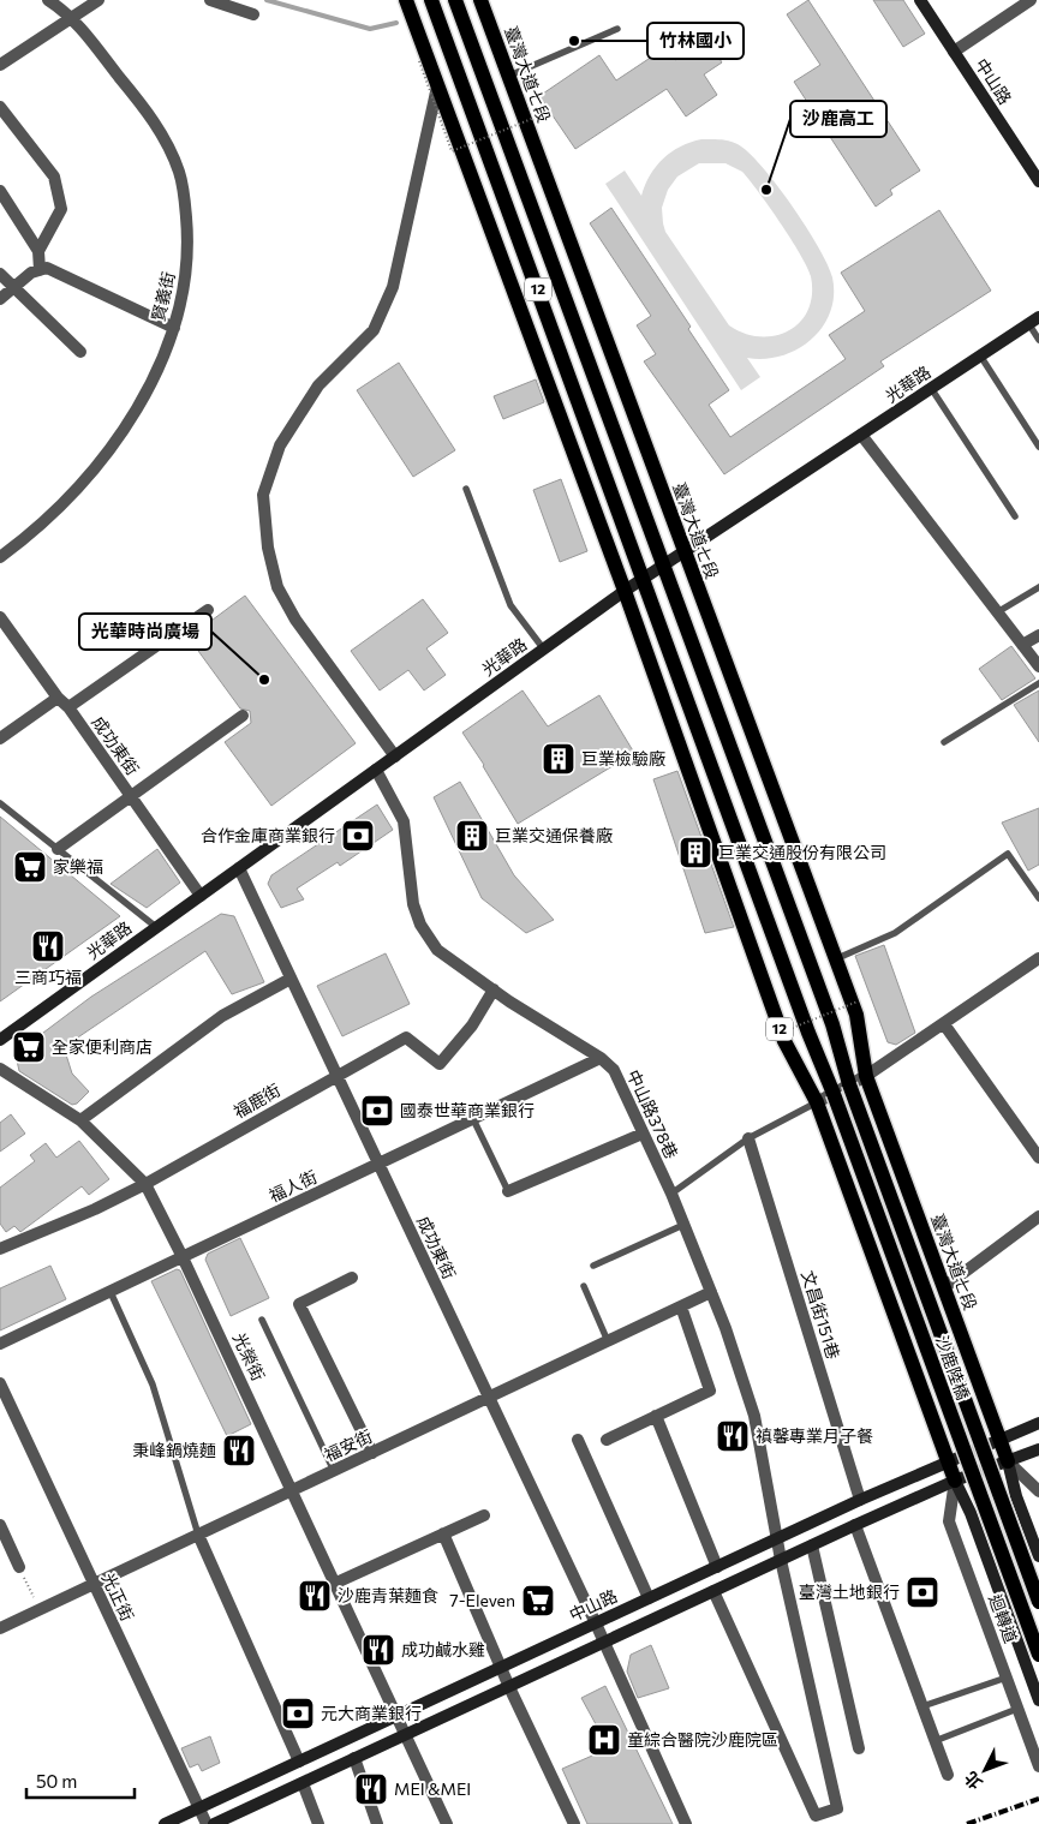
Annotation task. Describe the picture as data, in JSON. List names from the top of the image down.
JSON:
{
  "streets": {
    "main road": ["臺灣大道七段", "12", "沙鹿陸橋"],
    "street": [
      "中山路",
      "賢義街",
      "光華路",
      "成功東街",
      "福鹿街",
      "中山路378巷",
      "福人街",
      "文昌街151巷",
      "光榮街",
      "福安街",
      "光正街",
      "迴轉道"
    ]
  },
  "crossings": [
    ["臺灣大道七段", "中山路"],
    ["臺灣大道七段", "光華路"],
    ["臺灣大道七段", "沙鹿陸橋"],
    ["中山路", "12"],
    ["中山路", "成功東街"],
    ["中山路", "中山路378巷"],
    ["中山路", "文昌街151巷"],
    ["中山路", "光榮街"],
    ["中山路", "光正街"],
    ["12", "光華路"],
    ["12", "沙鹿陸橋"],
    ["12", "迴轉道"],
    ["光華路", "成功東街"],
    ["光華路", "中山路378巷"],
    ["成功東街", "福鹿街"],
    ["成功東街", "福人街"],
    ["成功東街", "福安街"],
    ["福鹿街", "中山路378巷"],
    ["福鹿街", "光榮街"],
    ["中山路378巷", "福人街"],
    ["中山路378巷", "福安街"],
    ["福人街", "光榮街"],
    ["光榮街", "福安街"],
    ["福安街", "光正街"]
  ],
  "places": {
    "other": ["竹林國小", "沙鹿高工", "光華時尚廣場"],
    "building": ["巨業檢驗廠", "巨業交通保養廠", "巨業交通股份有限公司"],
    "bank": [
      "合作金庫商業銀行",
      "國泰世華商業銀行",
      "臺灣土地銀行",
      "元大商業銀行"
    ],
    "supermarket": ["家樂福", "全家便利商店", "7-Eleven"],
    "restaurant": [
      "三商巧福",
      "禛馨專業月子餐",
      "秉峰鍋燒麵",
      "沙鹿青葉麵食",
      "成功鹹水雞",
      "MEI &MEI"
    ],
    "hospital": ["童綜合醫院沙鹿院區"]
  },
  "scale_bar": "50 m",
  "north": "bottom left"
}
